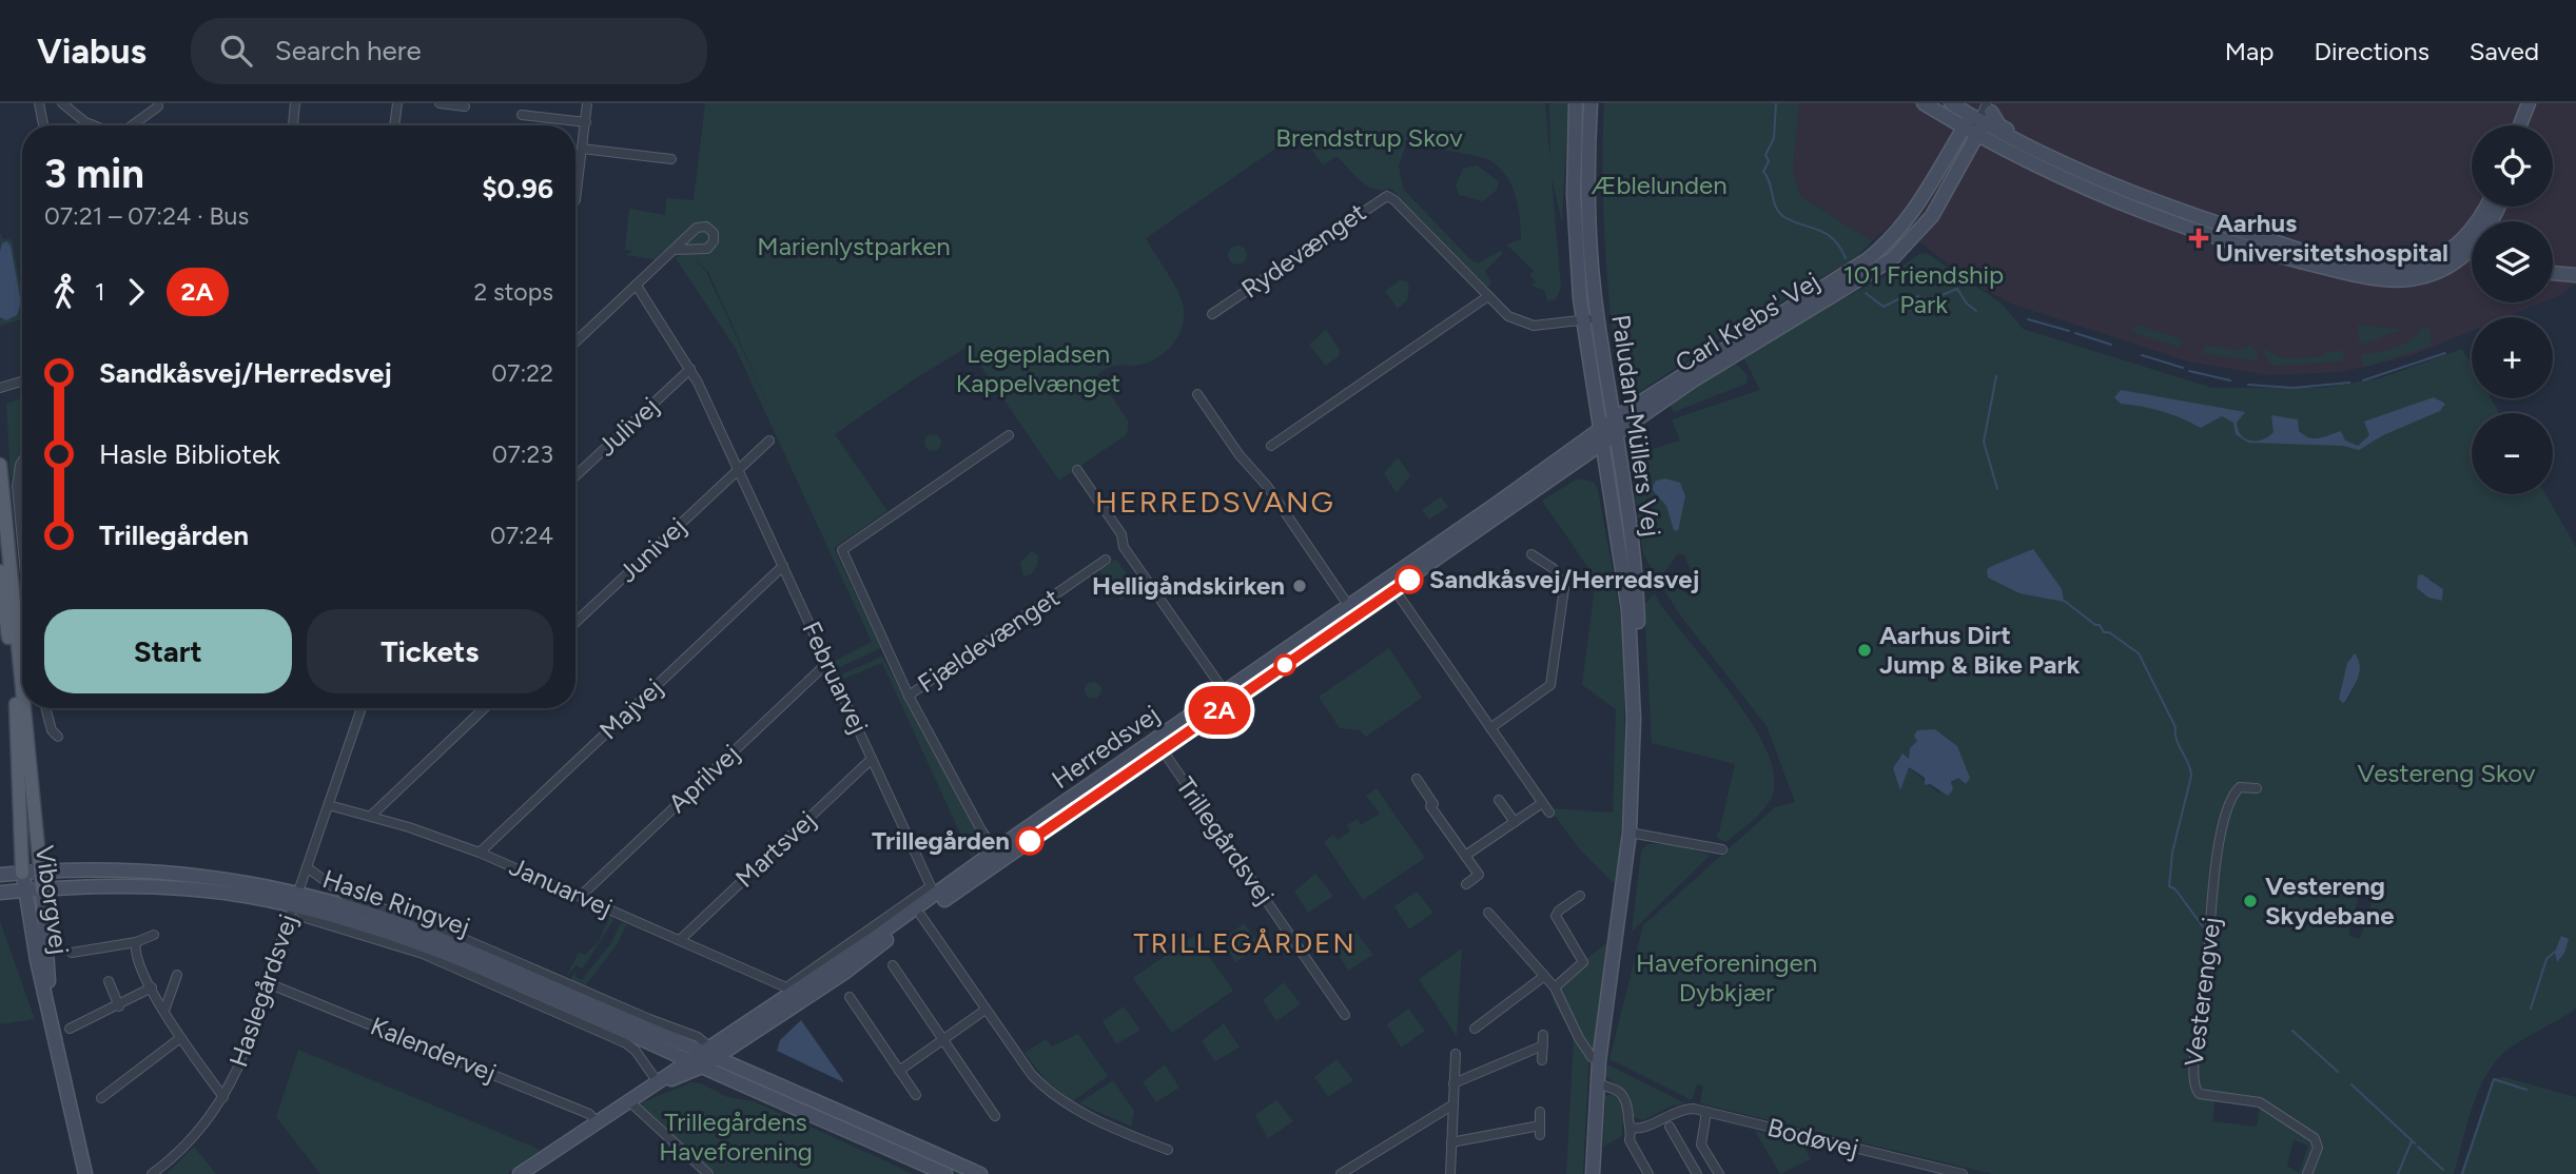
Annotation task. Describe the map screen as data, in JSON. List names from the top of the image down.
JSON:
{
  "streets": {
    "main road": ["Viborgvej"],
    "street": [
      "Rydevænget",
      "Carl Krebs' Vej",
      "Paludan-Müllers Vej",
      "Julivej",
      "Junivej",
      "Fjældevænget",
      "Februarvej",
      "Majvej",
      "Herredsvej",
      "Aprilvej",
      "Trillegårdsvej",
      "Martsvej",
      "Januarvej",
      "Hasle Ringvej",
      "Haslegårdsvej",
      "Vesterengvej",
      "Kalendervej",
      "Bodøvej"
    ]
  },
  "crossings": [
    ["Rydevænget", "Paludan-Müllers Vej"],
    ["Carl Krebs' Vej", "Paludan-Müllers Vej"],
    ["Carl Krebs' Vej", "Herredsvej"],
    ["Paludan-Müllers Vej", "Herredsvej"],
    ["Julivej", "Februarvej"],
    ["Junivej", "Februarvej"],
    ["Fjældevænget", "Herredsvej"],
    ["Februarvej", "Majvej"],
    ["Februarvej", "Aprilvej"],
    ["Februarvej", "Martsvej"],
    ["Februarvej", "Januarvej"],
    ["Majvej", "Januarvej"],
    ["Herredsvej", "Trillegårdsvej"],
    ["Herredsvej", "Hasle Ringvej"],
    ["Herredsvej", "Kalendervej"],
    ["Aprilvej", "Januarvej"],
    ["Martsvej", "Januarvej"],
    ["Januarvej", "Haslegårdsvej"],
    ["Viborgvej", "Hasle Ringvej"],
    ["Hasle Ringvej", "Haslegårdsvej"],
    ["Haslegårdsvej", "Kalendervej"]
  ],
  "districts": ["HERREDSVANG", "TRILLEGÅRDEN"],
  "parks": [
    "Brendstrup Skov",
    "Æblelunden",
    "Marienlystparken",
    "101 Friendship Park",
    "Legepladsen Kappelvænget",
    "Vestereng Skov",
    "Haveforeningen Dybkjær",
    "Trillegårdens Haveforening"
  ],
  "places": {
    "health": ["Aarhus Universitetshospital"],
    "other": [
      "Sandkåsvej/Herredsvej",
      "Helligåndskirken",
      "Aarhus Dirt Jump & Bike Park",
      "Trillegården",
      "Vestereng Skydebane"
    ]
  },
  "lines": ["bus line 2A"],
  "page": {
    "header": "Viabus",
    "search": "Search here",
    "nav": ["Map", "Directions", "Saved"],
    "on_map": "2A",
    "map_buttons": ["+", "−"],
    "heading": ["3 min", "07:21 – 07:24 · Bus", "$0.96"],
    "legs": ["1", "2A", "2 stops"],
    "list": [
      {
        "name": "Sandkåsvej/Herredsvej",
        "value": "07:22"
      },
      {
        "name": "Hasle Bibliotek",
        "value": "07:23"
      },
      {
        "name": "Trillegården",
        "value": "07:24"
      }
    ],
    "buttons": ["Start", "Tickets"]
  }
}
